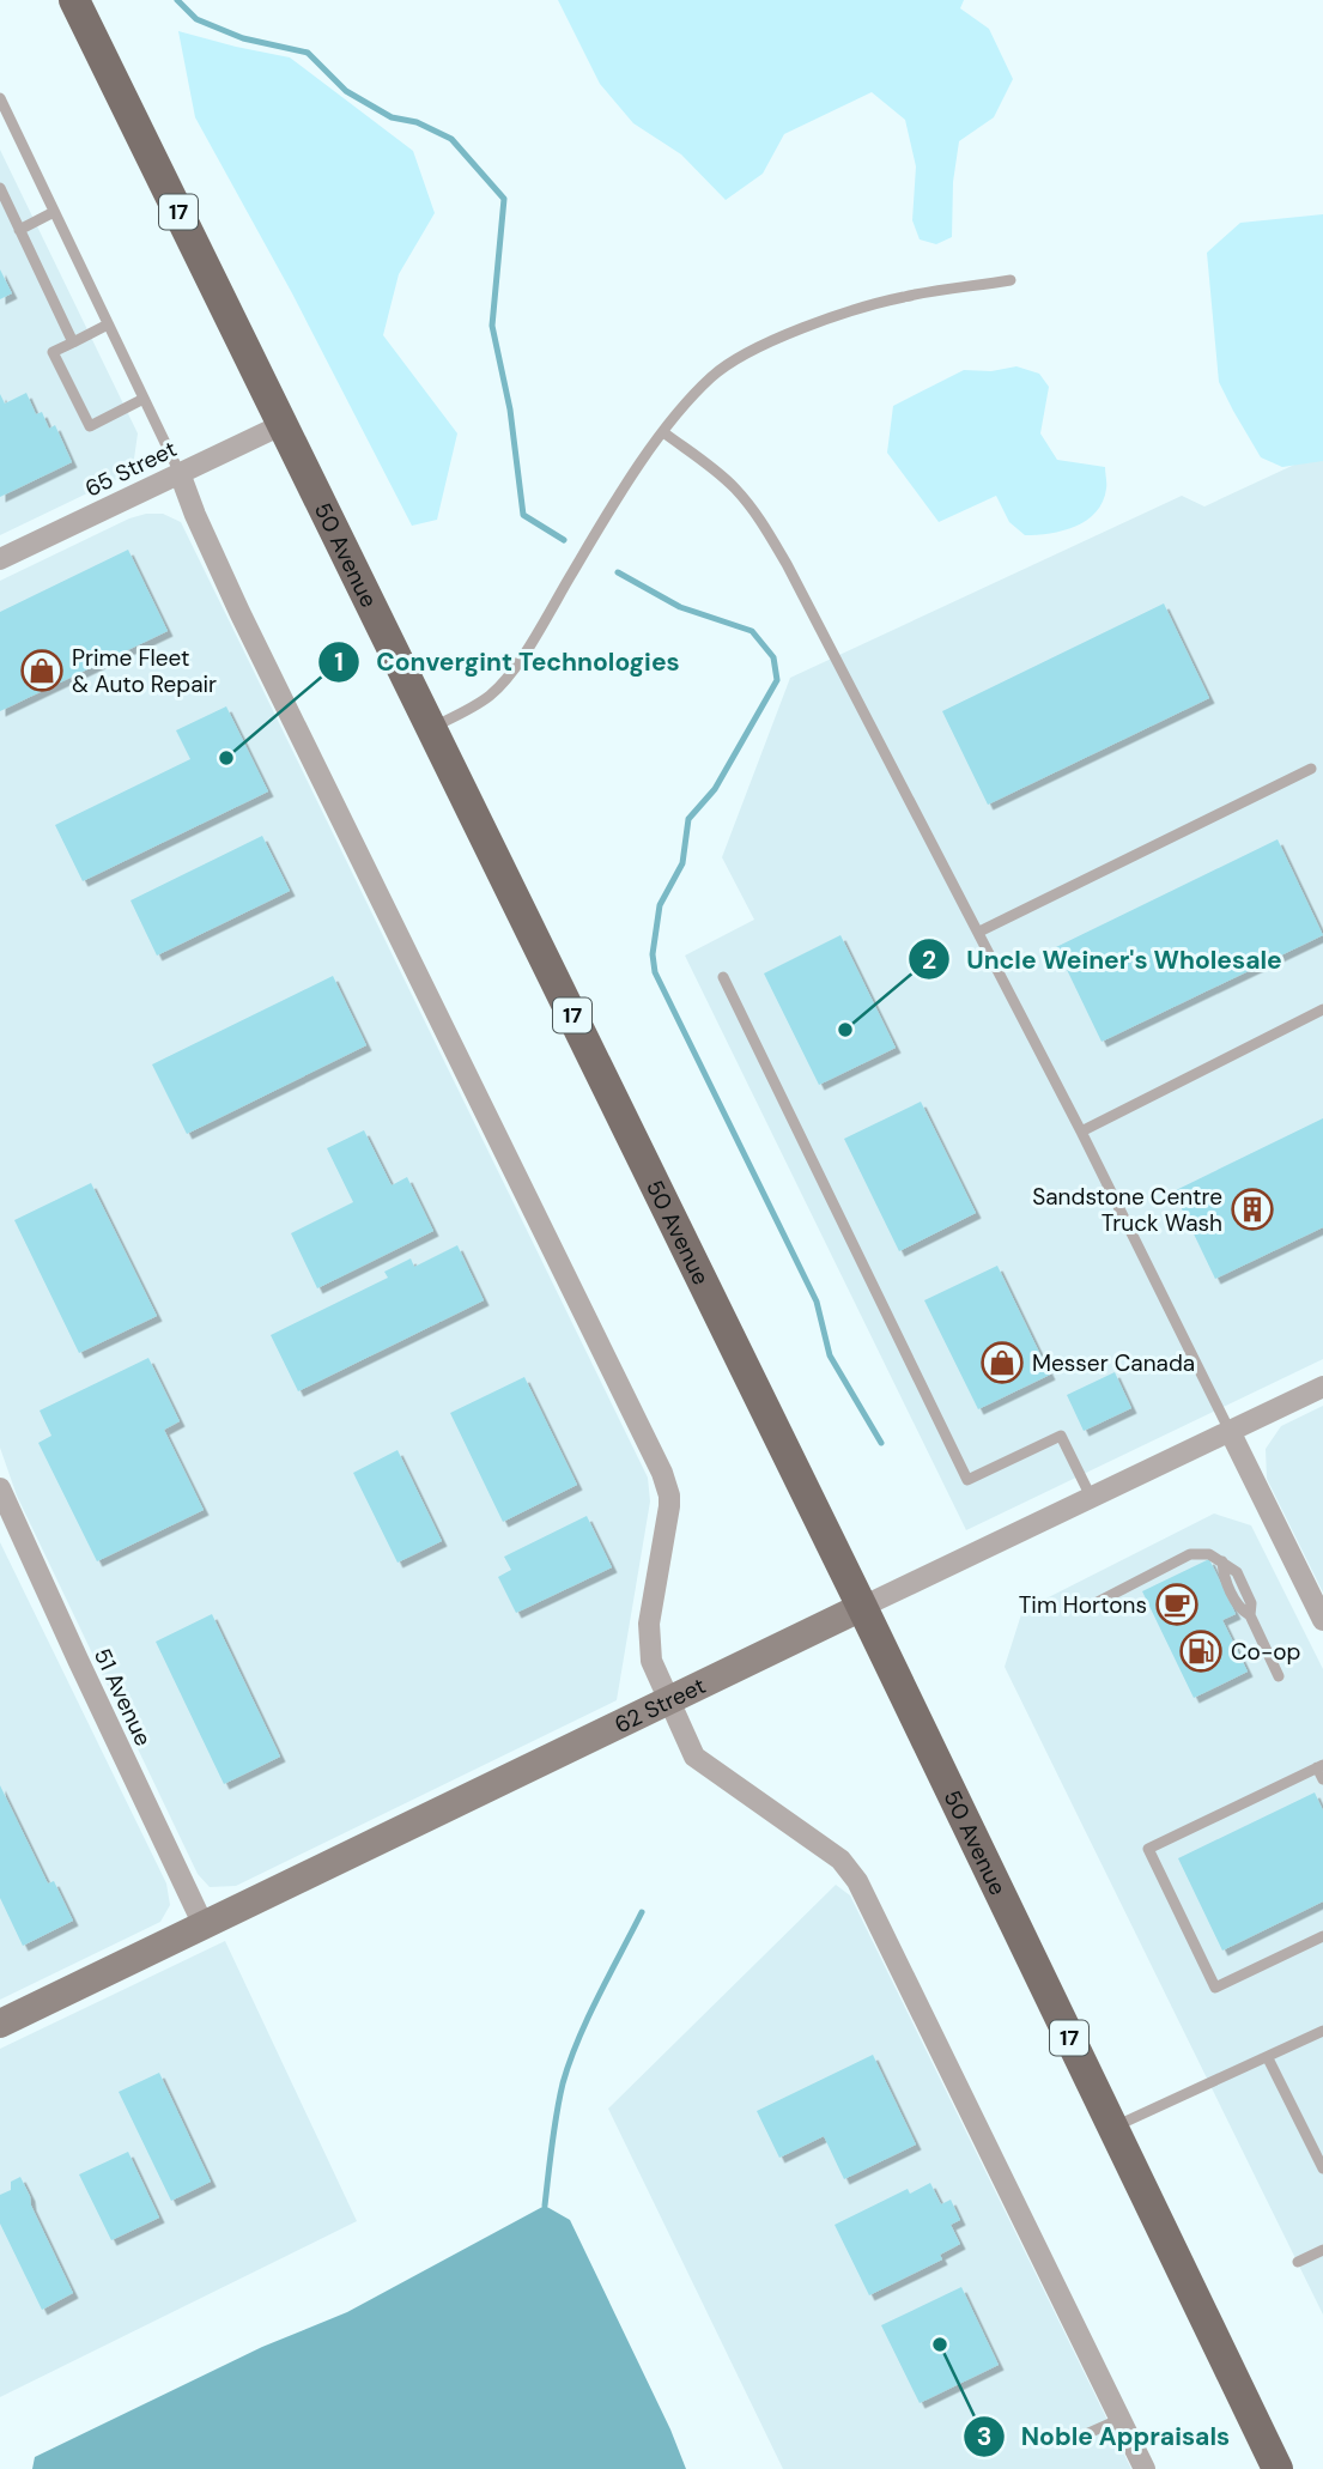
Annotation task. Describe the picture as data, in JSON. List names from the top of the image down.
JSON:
{
  "streets": {
    "main road": ["17", "50 Avenue", "62 Street"],
    "street": ["65 Street", "51 Avenue"]
  },
  "crossings": [
    ["65 Street", "50 Avenue"],
    ["50 Avenue", "62 Street"],
    ["51 Avenue", "62 Street"]
  ],
  "places": {
    "shop": ["Prime Fleet & Auto Repair", "Messer Canada"],
    "other": ["Convergint Technologies", "Uncle Weiner's Wholesale", "Noble Appraisals"],
    "building": ["Sandstone Centre Truck Wash"],
    "cafe": ["Tim Hortons"],
    "fuel station": ["Co-op"]
  }
}
